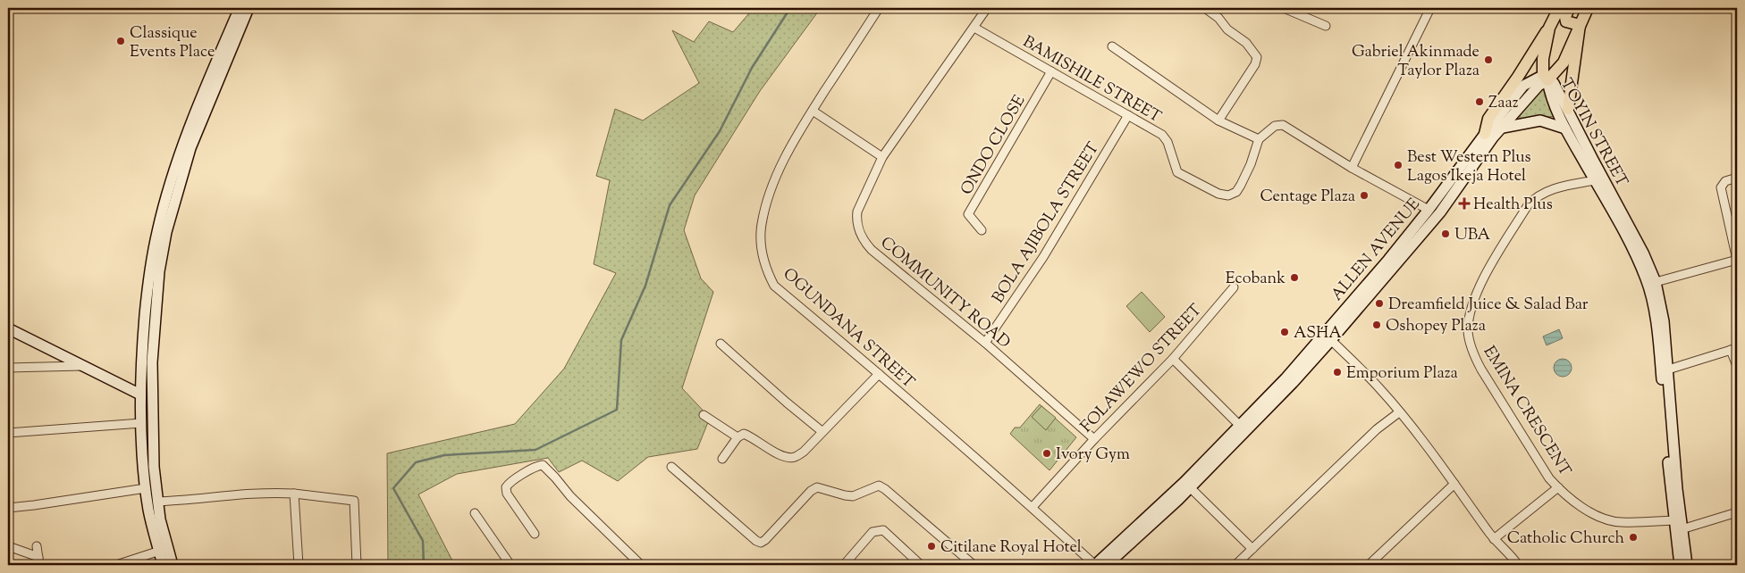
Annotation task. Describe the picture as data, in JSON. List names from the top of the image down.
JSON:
{
  "streets": {
    "main road": ["TOYIN STREET", "ALLEN AVENUE"],
    "street": [
      "BAMISHILE STREET",
      "ONDO CLOSE",
      "BOLA AJIBOLA STREET",
      "COMMUNITY ROAD",
      "OGUNDANA STREET",
      "FOLAWEWO STREET",
      "EMINA CRESCENT"
    ]
  },
  "crossings": [
    ["BAMISHILE STREET", "ONDO CLOSE"],
    ["BAMISHILE STREET", "BOLA AJIBOLA STREET"],
    ["BAMISHILE STREET", "COMMUNITY ROAD"],
    ["TOYIN STREET", "ALLEN AVENUE"],
    ["TOYIN STREET", "EMINA CRESCENT"],
    ["BOLA AJIBOLA STREET", "COMMUNITY ROAD"],
    ["ALLEN AVENUE", "OGUNDANA STREET"],
    ["COMMUNITY ROAD", "FOLAWEWO STREET"],
    ["OGUNDANA STREET", "FOLAWEWO STREET"]
  ],
  "places": {
    "other": [
      "Classique Events Place",
      "Gabriel Akinmade Taylor Plaza",
      "Zaaz",
      "Best Western Plus Lagos Ikeja Hotel",
      "Centage Plaza",
      "UBA",
      "Ecobank",
      "Dreamfield Juice & Salad Bar",
      "Oshopey Plaza",
      "ASHA",
      "Emporium Plaza",
      "Ivory Gym",
      "Catholic Church",
      "Citilane Royal Hotel"
    ],
    "health": ["Health Plus"]
  }
}
